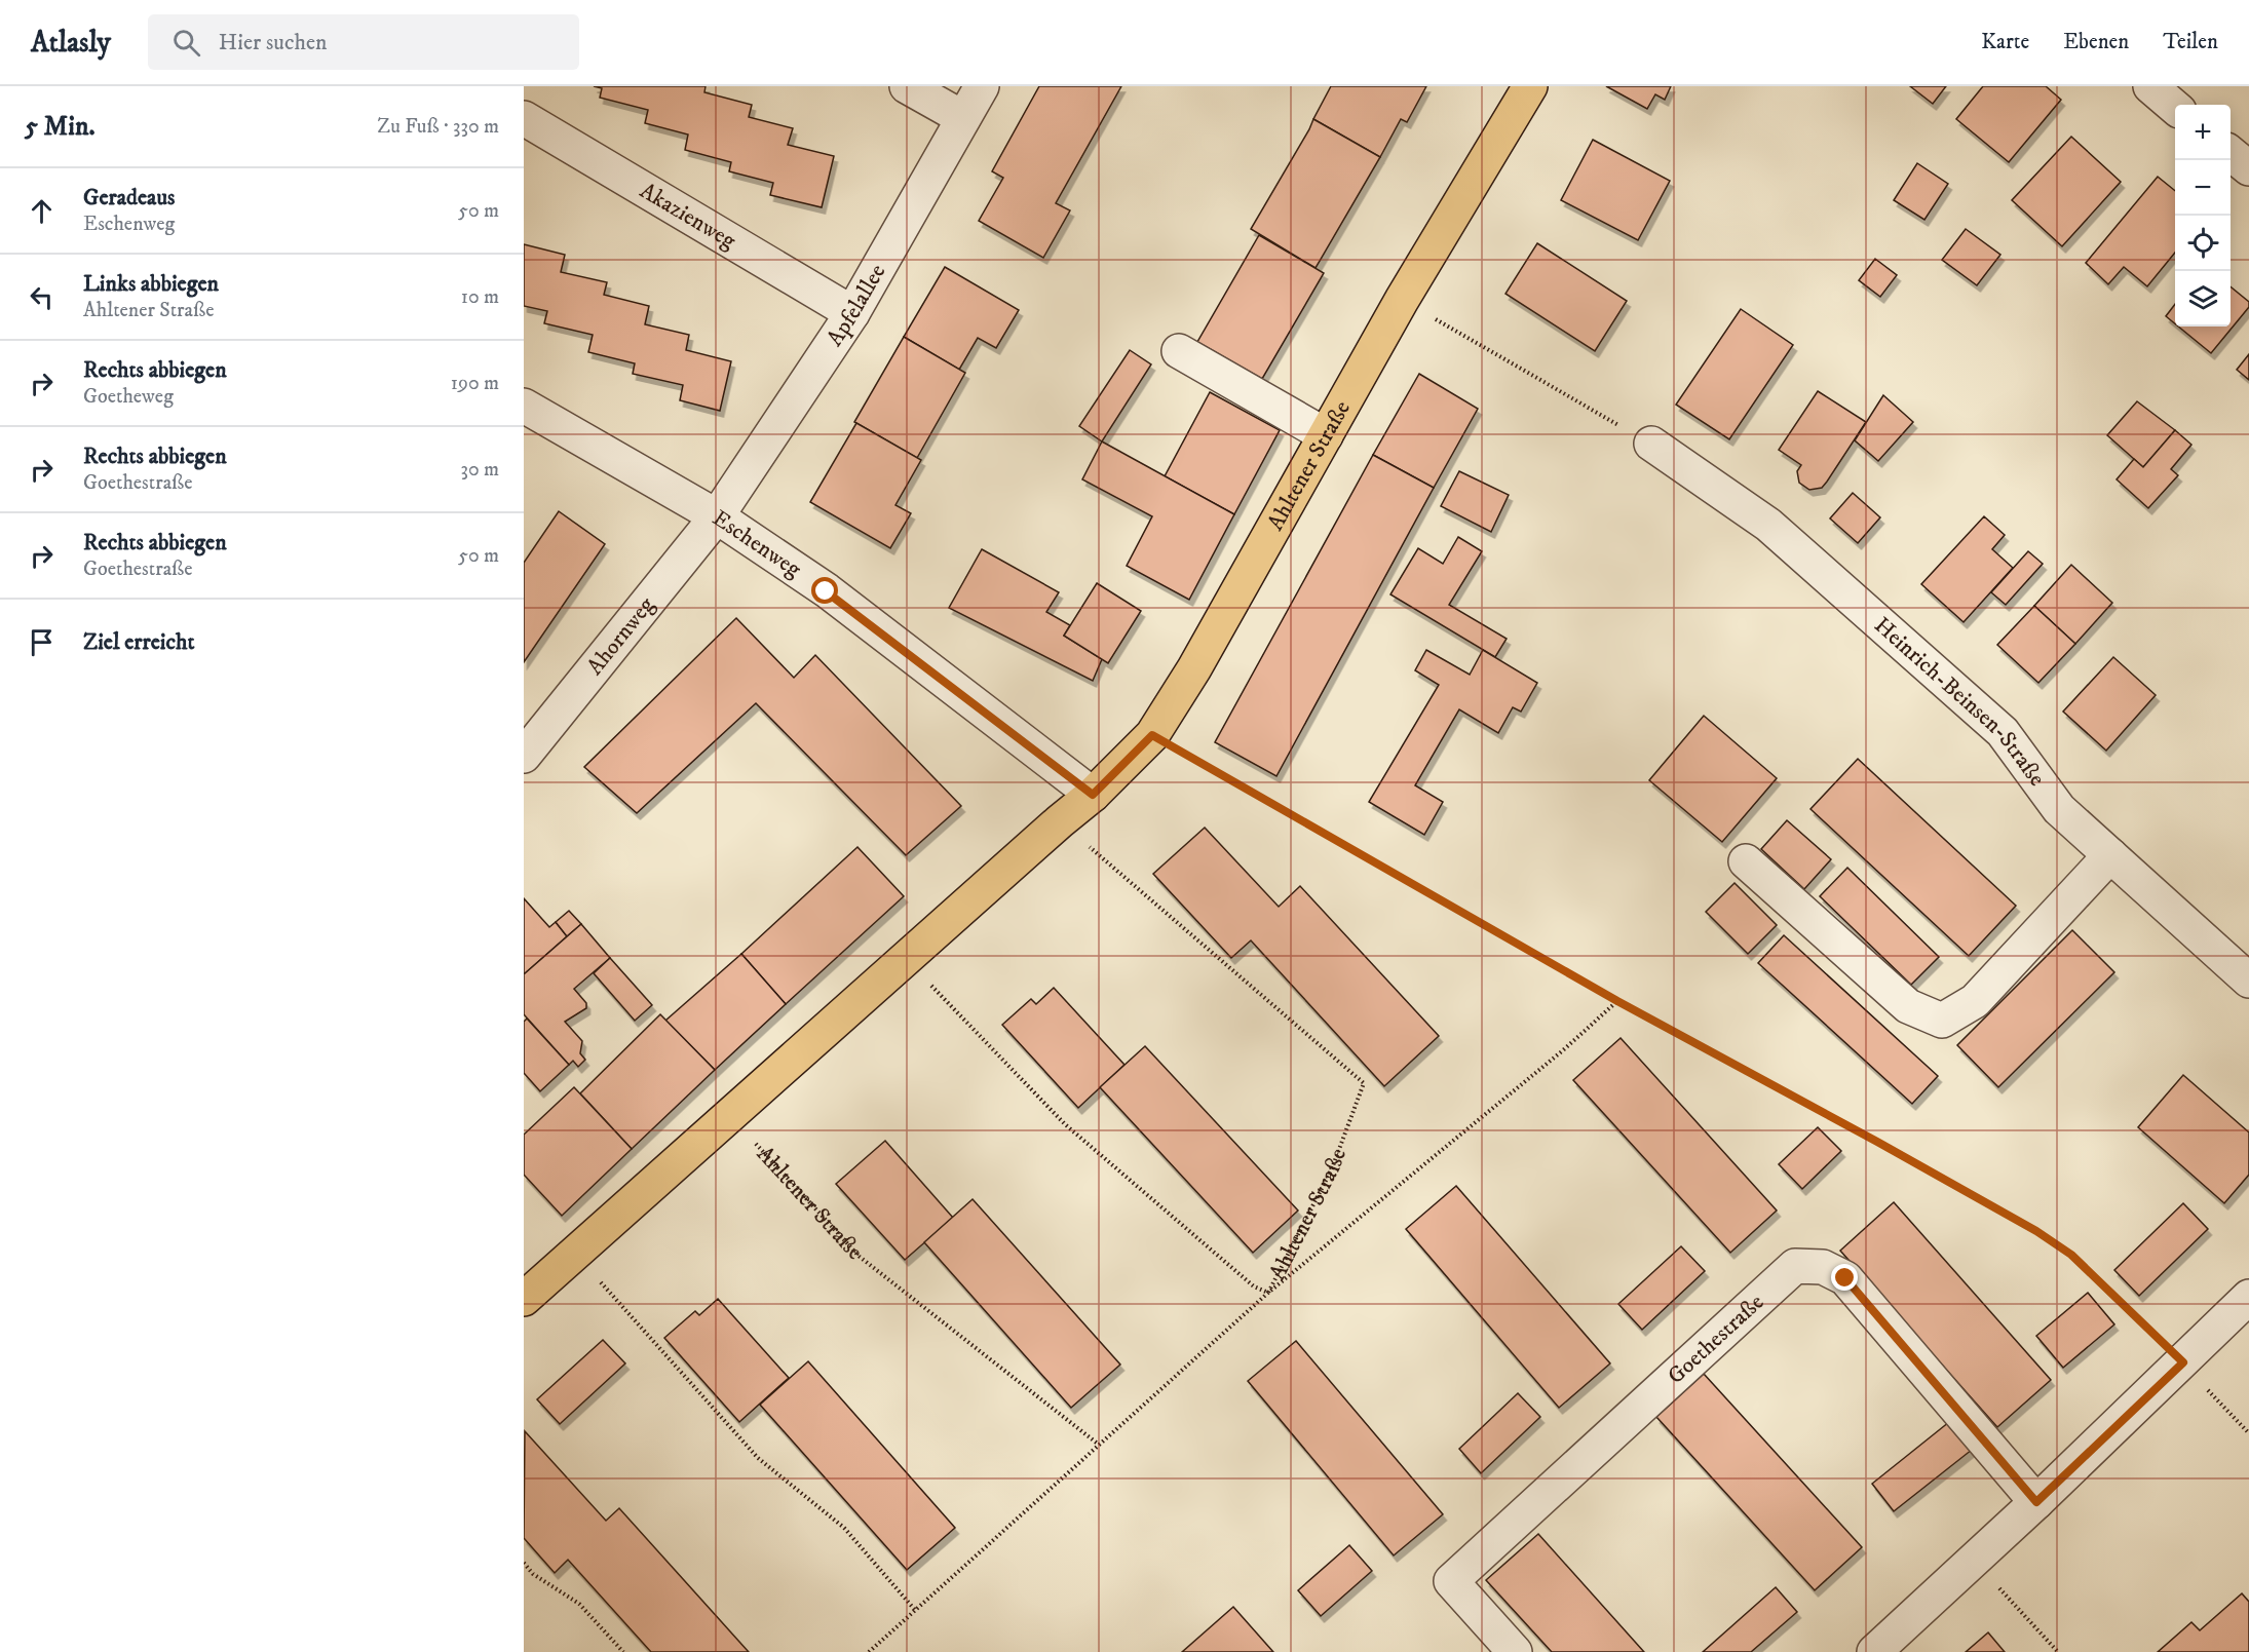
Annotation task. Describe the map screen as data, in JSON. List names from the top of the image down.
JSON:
{
  "streets": {
    "main road": ["Ahltener Straße"],
    "street": [
      "Akazienweg",
      "Apfelallee",
      "Eschenweg",
      "Ahornweg",
      "Heinrich-Beinsen-Straße",
      "Goethestraße"
    ]
  },
  "crossings": [
    ["Akazienweg", "Apfelallee"],
    ["Apfelallee", "Eschenweg"],
    ["Apfelallee", "Ahornweg"],
    ["Ahltener Straße", "Eschenweg"],
    ["Eschenweg", "Ahornweg"]
  ],
  "page": {
    "header": "Atlasly",
    "search": "Hier suchen",
    "nav": ["Karte", "Ebenen", "Teilen"],
    "heading": ["5 Min.", "Zu Fuß · 330 m"],
    "map_buttons": ["+", "−"],
    "list": [
      ["Geradeaus", "Eschenweg", "50 m"],
      ["Links abbiegen", "Ahltener Straße", "10 m"],
      ["Rechts abbiegen", "Goetheweg", "190 m"],
      ["Rechts abbiegen", "Goethestraße", "30 m"],
      ["Rechts abbiegen", "Goethestraße", "50 m"],
      "Ziel erreicht"
    ]
  }
}
